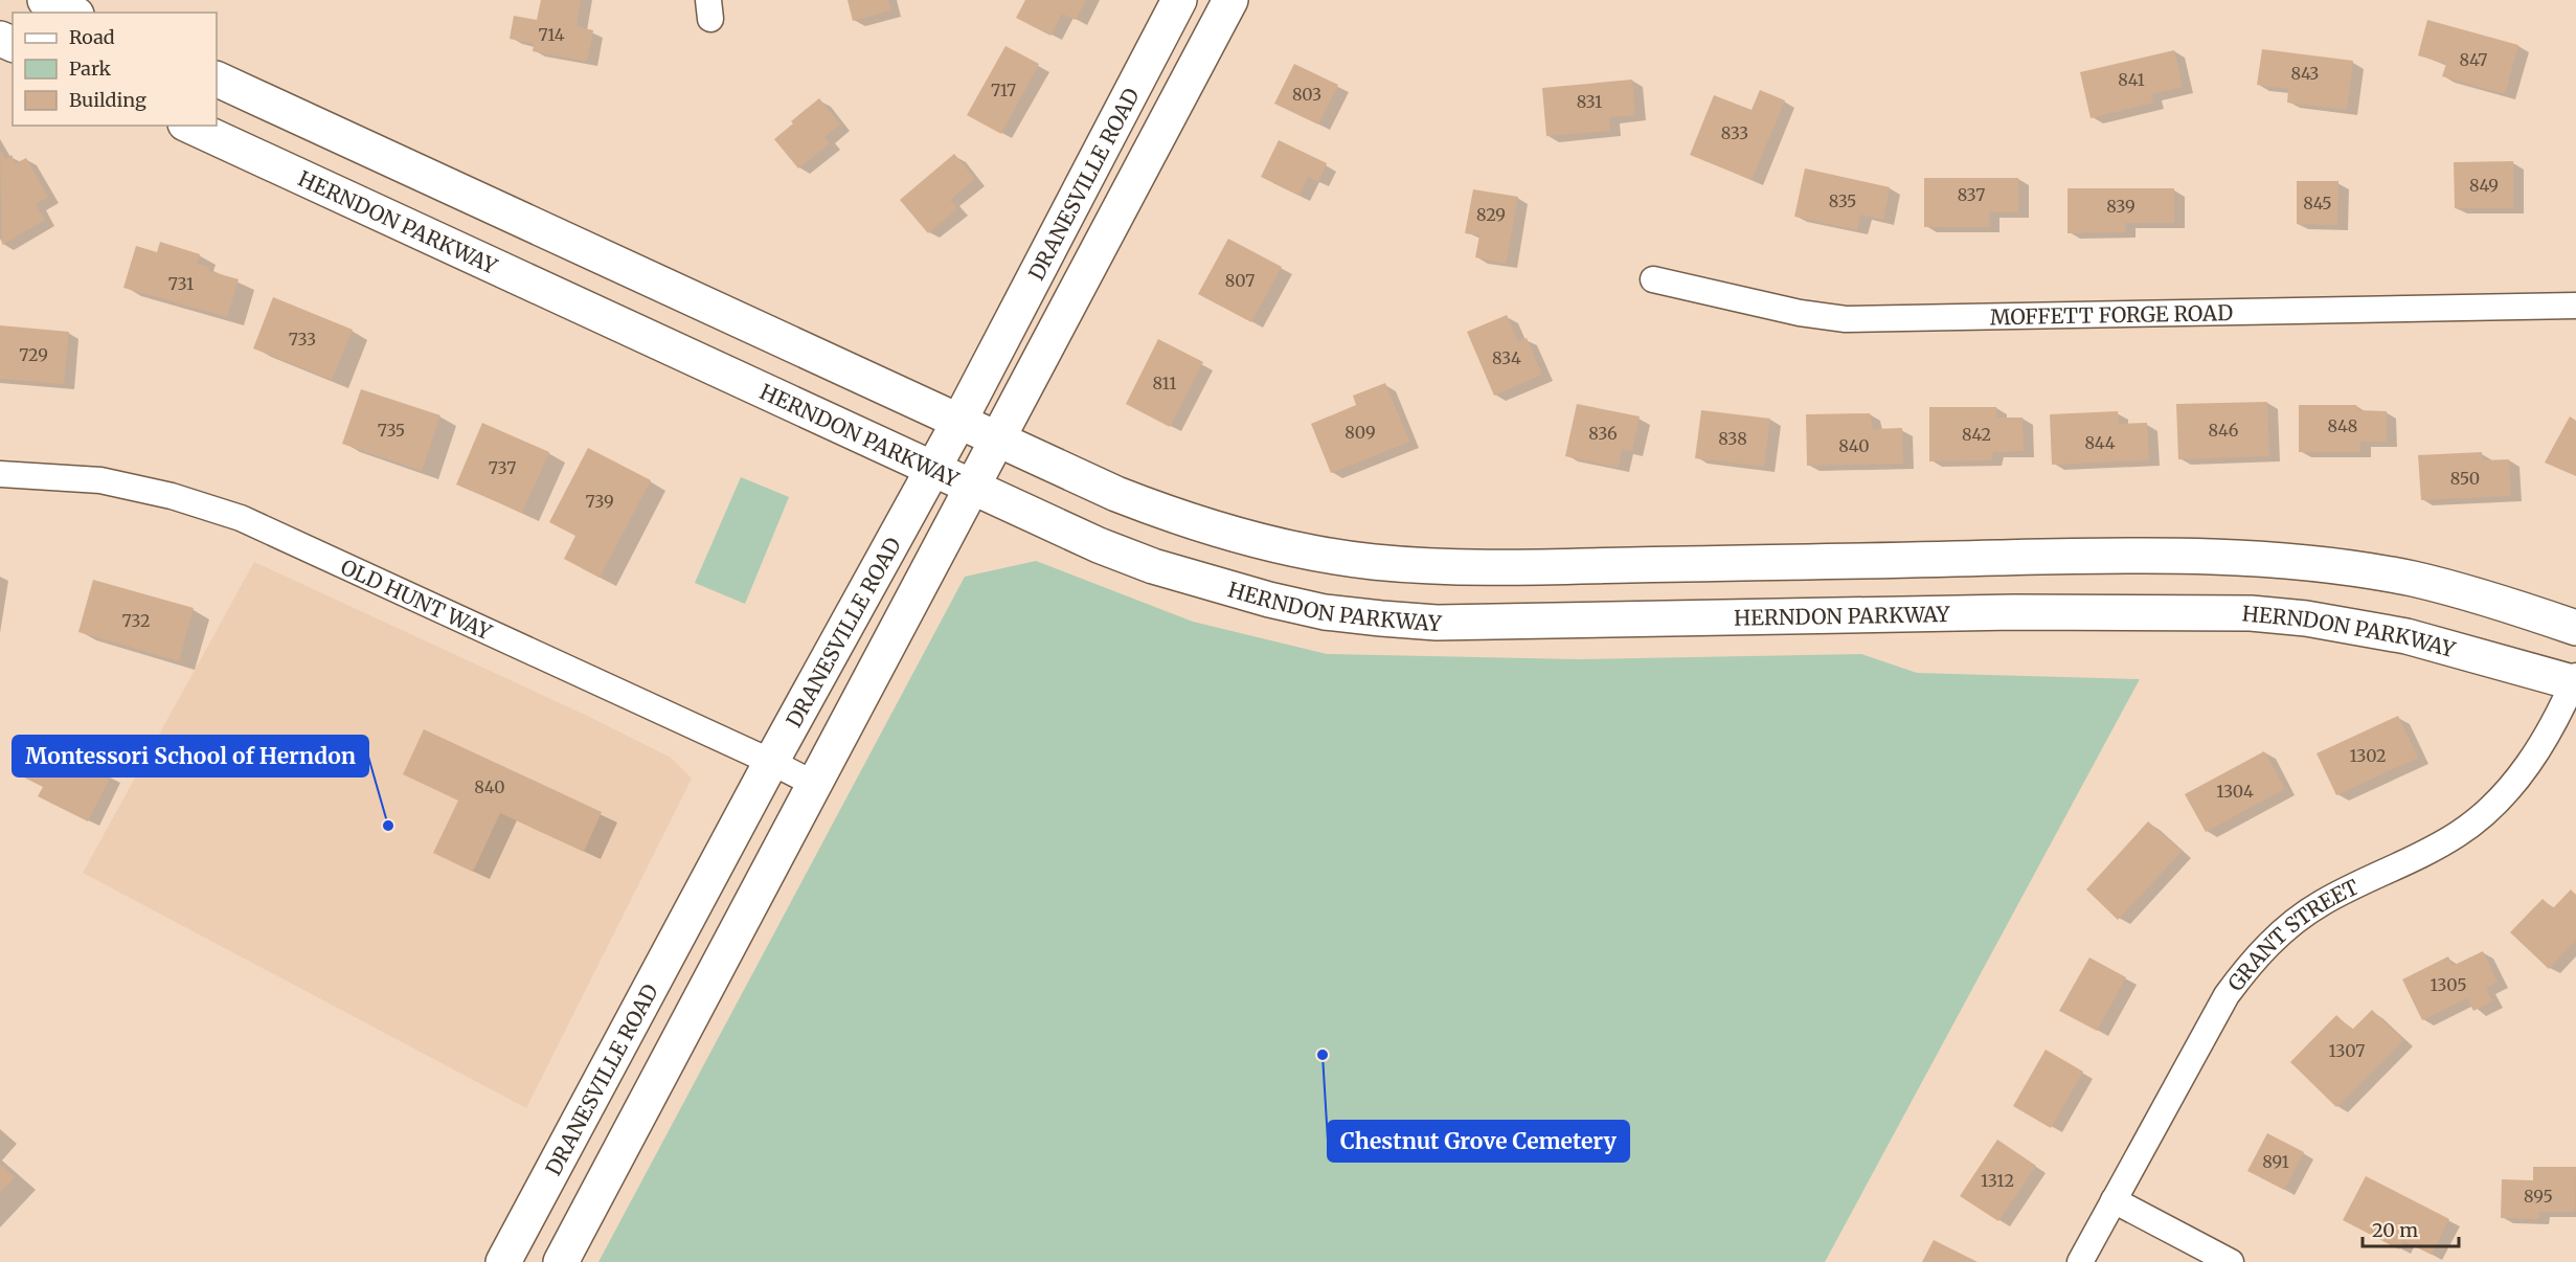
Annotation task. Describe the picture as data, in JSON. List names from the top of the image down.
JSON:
{
  "streets": {
    "main road": ["DRANESVILLE ROAD", "HERNDON PARKWAY"],
    "street": ["MOFFETT FORGE ROAD", "OLD HUNT WAY", "GRANT STREET"]
  },
  "crossings": [
    ["DRANESVILLE ROAD", "HERNDON PARKWAY"],
    ["DRANESVILLE ROAD", "OLD HUNT WAY"],
    ["HERNDON PARKWAY", "GRANT STREET"]
  ],
  "places": ["Montessori School of Herndon", "Chestnut Grove Cemetery"],
  "house_numbers": [
    "714",
    "847",
    "843",
    "841",
    "717",
    "803",
    "831",
    "833",
    "849",
    "837",
    "835",
    "845",
    "839",
    "829",
    "807",
    "731",
    "733",
    "729",
    "834",
    "811",
    "848",
    "735",
    "846",
    "809",
    "836",
    "842",
    "838",
    "844",
    "840",
    "737",
    "850",
    "739",
    "732",
    "1302",
    "840",
    "1304",
    "1305",
    "1307",
    "891",
    "1312",
    "895"
  ],
  "legend": ["Road", "Park", "Building"],
  "scale_bar": "20 m"
}
